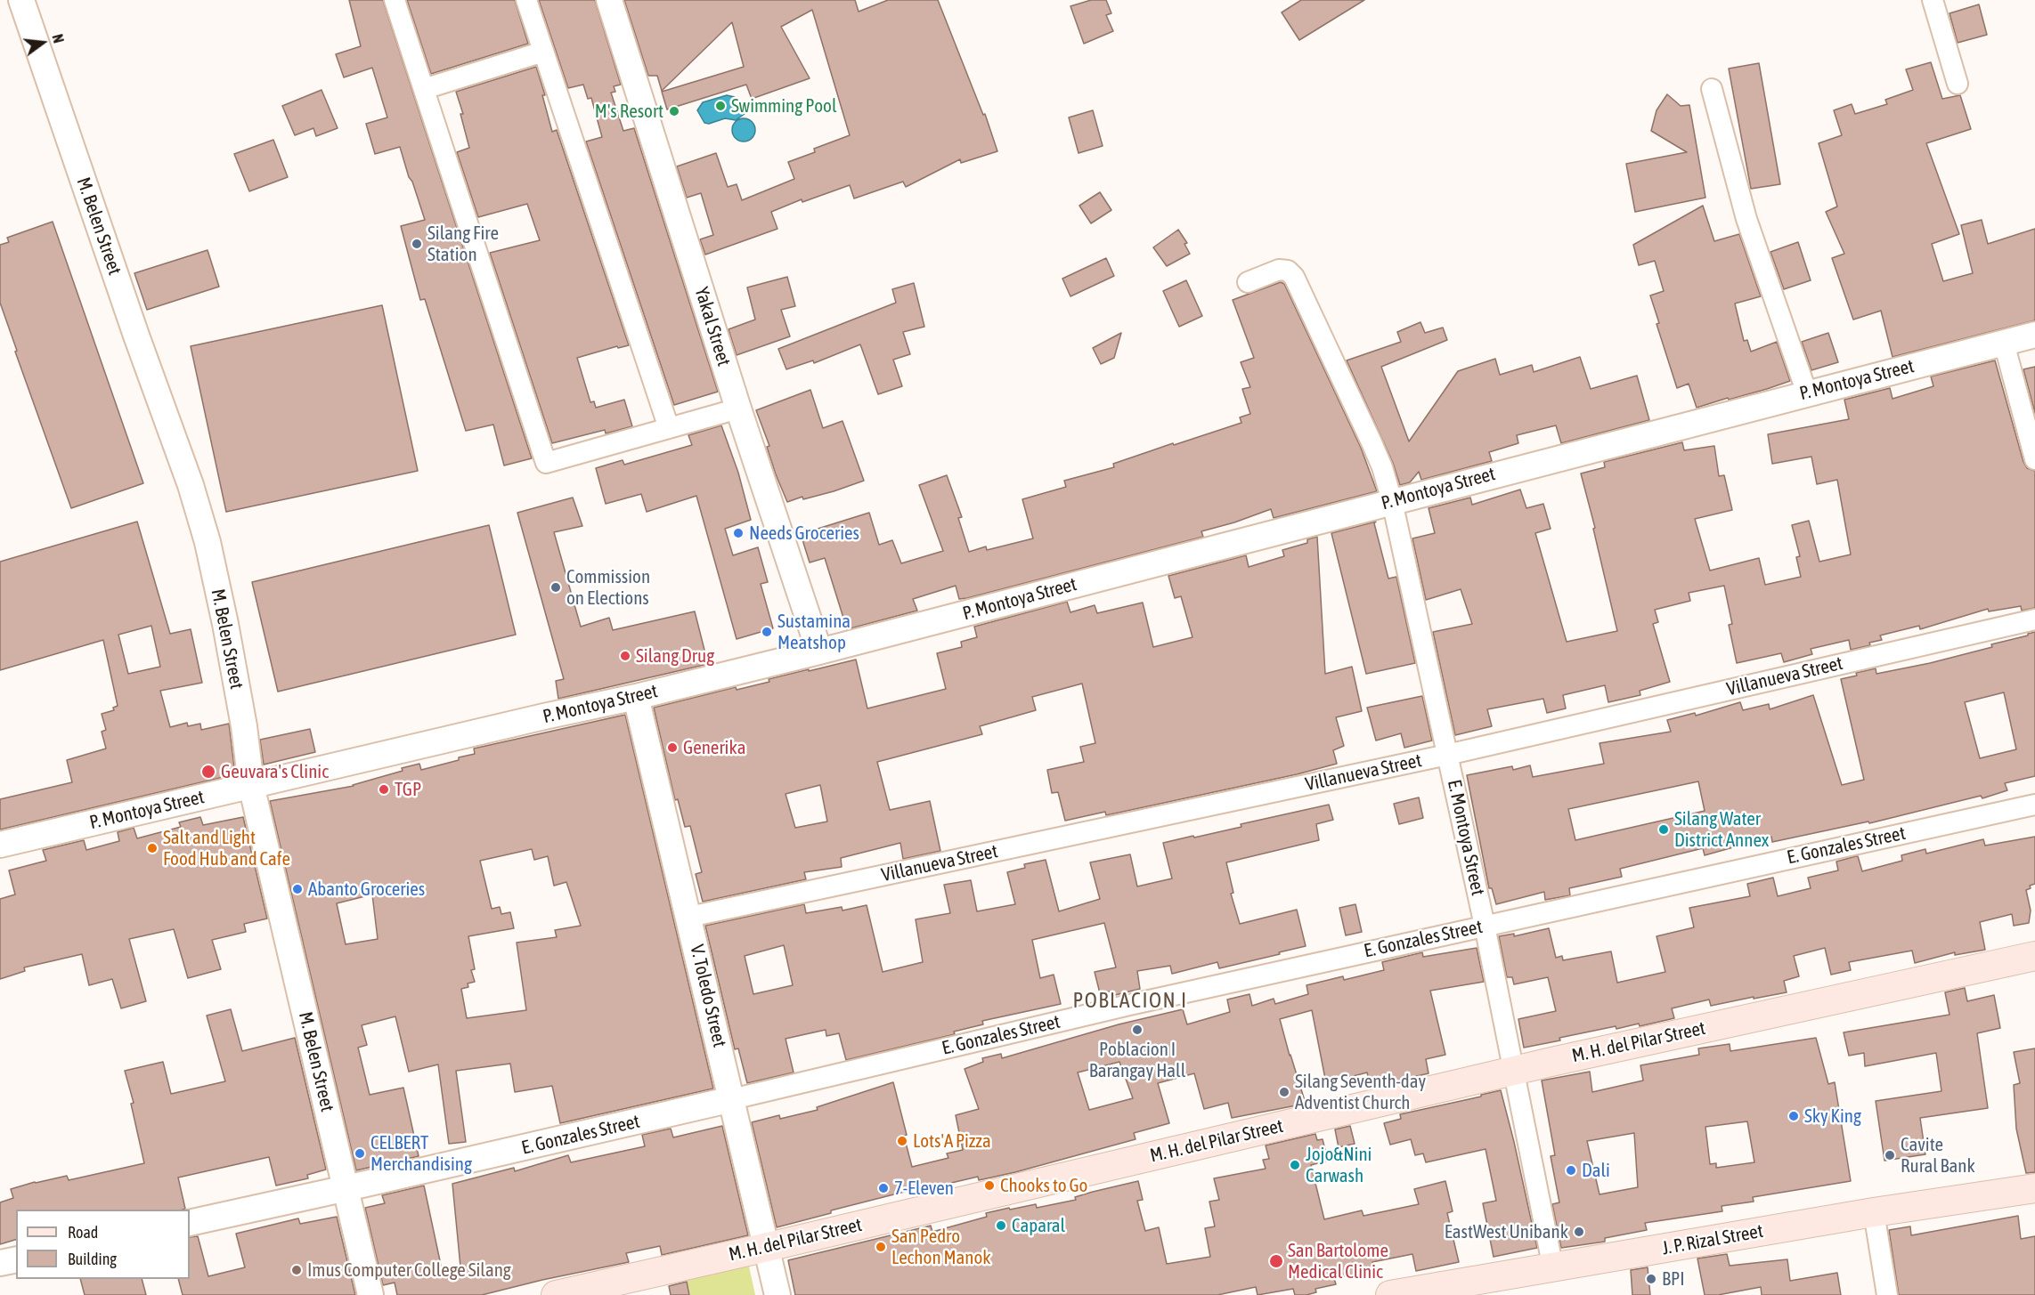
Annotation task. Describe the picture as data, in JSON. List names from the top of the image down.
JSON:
{
  "streets": {
    "main road": ["M. H. del Pilar Street", "J. P. Rizal Street"],
    "street": [
      "M. Belen Street",
      "Yakal Street",
      "P. Montoya Street",
      "Villanueva Street",
      "E. Montoya Street",
      "E. Gonzales Street",
      "V. Toledo Street"
    ]
  },
  "crossings": [
    ["M. Belen Street", "P. Montoya Street"],
    ["M. Belen Street", "E. Gonzales Street"],
    ["Yakal Street", "P. Montoya Street"],
    ["P. Montoya Street", "E. Montoya Street"],
    ["P. Montoya Street", "V. Toledo Street"],
    ["Villanueva Street", "E. Montoya Street"],
    ["Villanueva Street", "V. Toledo Street"],
    ["E. Montoya Street", "E. Gonzales Street"],
    ["E. Montoya Street", "M. H. del Pilar Street"],
    ["E. Montoya Street", "J. P. Rizal Street"],
    ["E. Gonzales Street", "V. Toledo Street"],
    ["V. Toledo Street", "M. H. del Pilar Street"]
  ],
  "districts": ["POBLACION I"],
  "places": [
    "Swimming Pool",
    "M's Resort",
    "Silang Fire Station",
    "Needs Groceries",
    "Commission on Elections",
    "Sustamina Meatshop",
    "Silang Drug",
    "Generika",
    "Geuvara's Clinic",
    "TGP",
    "Silang Water District Annex",
    "Salt and Light Food Hub and Cafe",
    "Abanto Groceries",
    "Poblacion I Barangay Hall",
    "Silang Seventh-day Adventist Church",
    "Sky King",
    "Lots'A Pizza",
    "CELBERT Merchandising",
    "Cavite Rural Bank",
    "Jojo&Nini Carwash",
    "Dali",
    "Chooks to Go",
    "7-Eleven",
    "Caparal",
    "EastWest Unibank",
    "San Pedro Lechon Manok",
    "San Bartolome Medical Clinic",
    "Imus Computer College Silang",
    "BPI"
  ],
  "legend": ["Road", "Building"],
  "north": "right"
}
